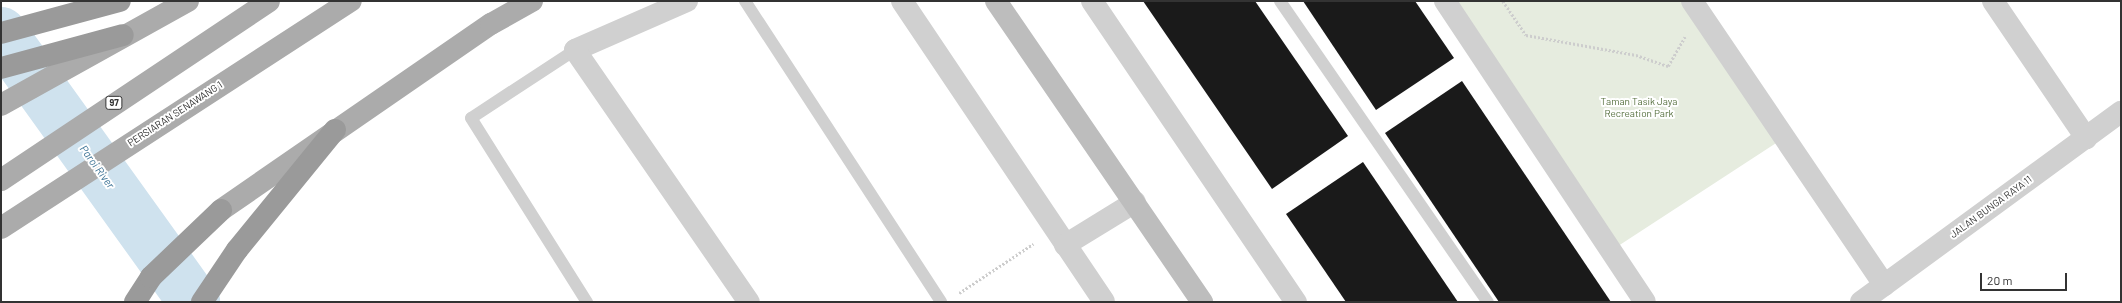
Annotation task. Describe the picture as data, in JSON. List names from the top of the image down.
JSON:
{
  "streets": {
    "main road": ["97", "PERSIARAN SENAWANG 1"],
    "street": ["JALAN BUNGA RAYA 11"]
  },
  "water": ["Paroi River"],
  "parks": ["Taman Tasik Jaya Recreation Park"],
  "scale_bar": "20 m"
}
